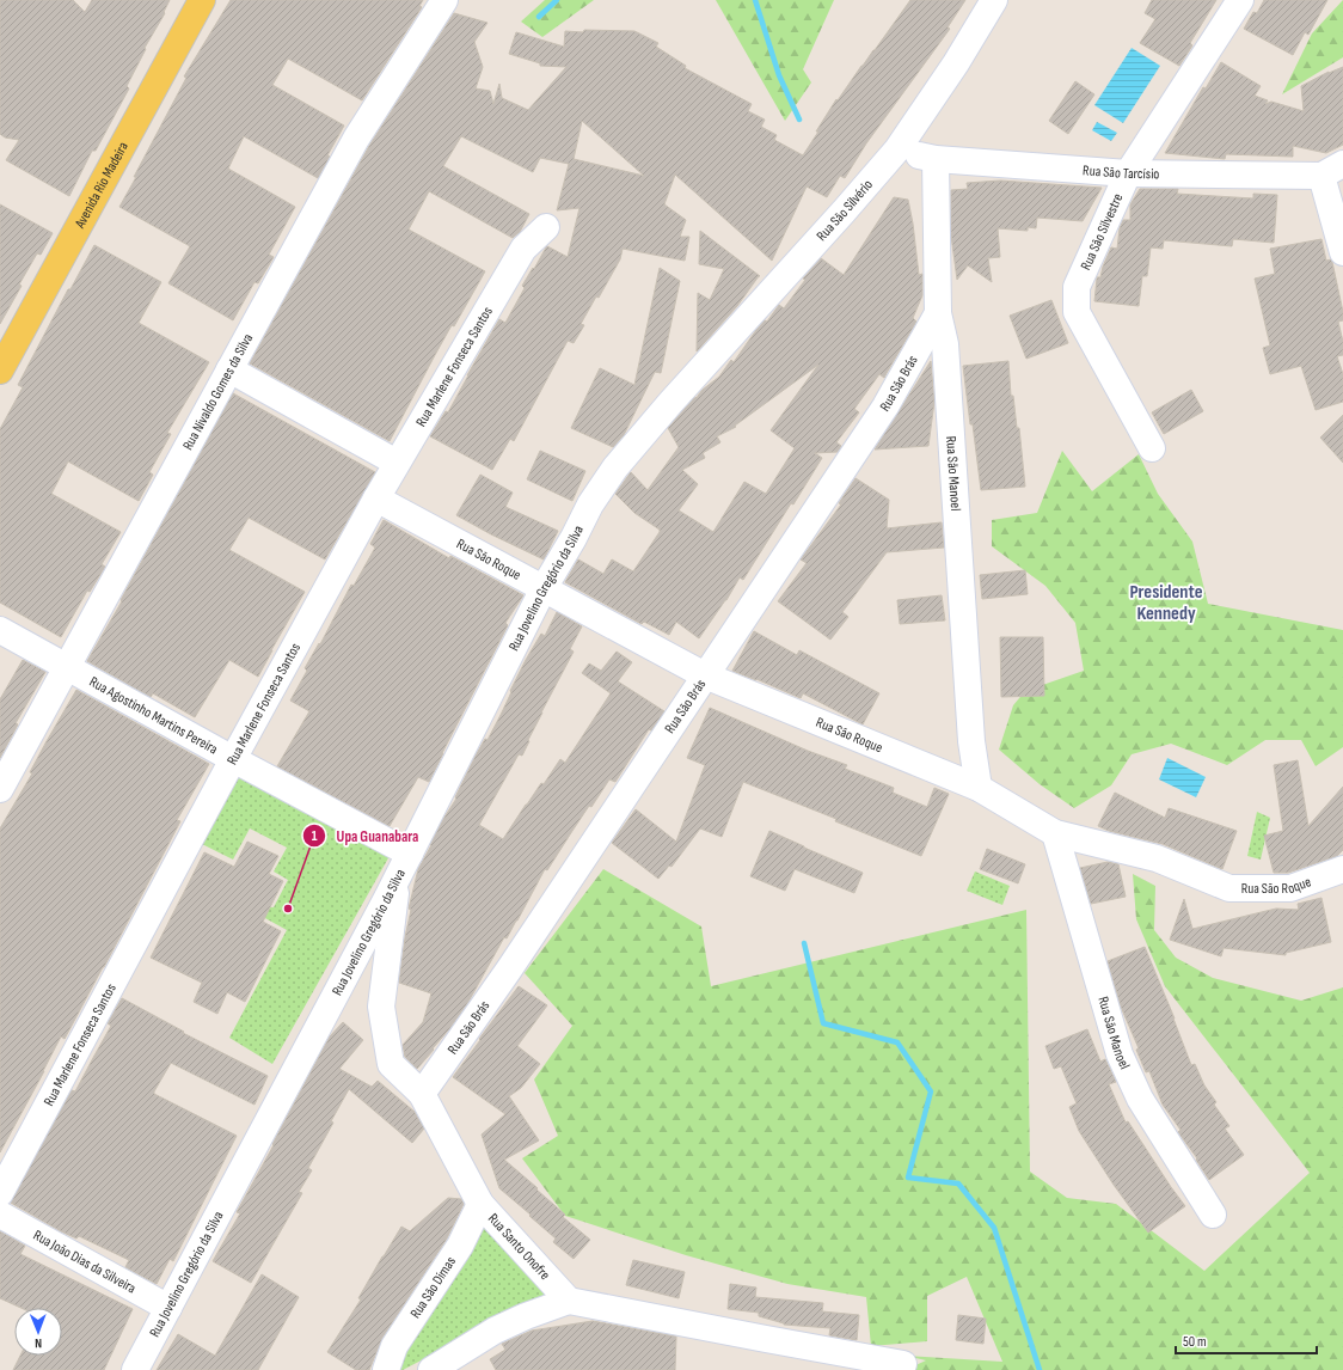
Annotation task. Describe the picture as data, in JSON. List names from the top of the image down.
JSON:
{
  "streets": {
    "main road": ["Avenida Rio Madeira"],
    "street": [
      "Rua São Tarcísio",
      "Rua São Silvério",
      "Rua São Silvestre",
      "Rua Marlene Fonseca Santos",
      "Rua São Brás",
      "Rua Nivaldo Gomes da Silva",
      "Rua São Manoel",
      "Rua São Roque",
      "Rua Jovelino Gregório da Silva",
      "Rua Agostinho Martins Pereira",
      "Rua Santo Onofre",
      "Rua João Dias da Silveira",
      "Rua São Dimas"
    ]
  },
  "crossings": [
    ["Rua São Tarcísio", "Rua São Silvério"],
    ["Rua São Tarcísio", "Rua São Silvestre"],
    ["Rua São Tarcísio", "Rua São Manoel"],
    ["Rua São Silvério", "Rua Jovelino Gregório da Silva"],
    ["Rua Marlene Fonseca Santos", "Rua São Roque"],
    ["Rua Marlene Fonseca Santos", "Rua Agostinho Martins Pereira"],
    ["Rua São Brás", "Rua São Manoel"],
    ["Rua São Brás", "Rua São Roque"],
    ["Rua São Brás", "Rua Santo Onofre"],
    ["Rua Nivaldo Gomes da Silva", "Rua Agostinho Martins Pereira"],
    ["Rua São Manoel", "Rua São Roque"],
    ["Rua São Roque", "Rua Jovelino Gregório da Silva"],
    ["Rua Jovelino Gregório da Silva", "Rua Agostinho Martins Pereira"],
    ["Rua Jovelino Gregório da Silva", "Rua Santo Onofre"],
    ["Rua Jovelino Gregório da Silva", "Rua João Dias da Silveira"],
    ["Rua Santo Onofre", "Rua São Dimas"]
  ],
  "districts": ["Presidente Kennedy"],
  "places": ["Upa Guanabara"],
  "scale_bar": "50 m",
  "north": "bottom"
}
